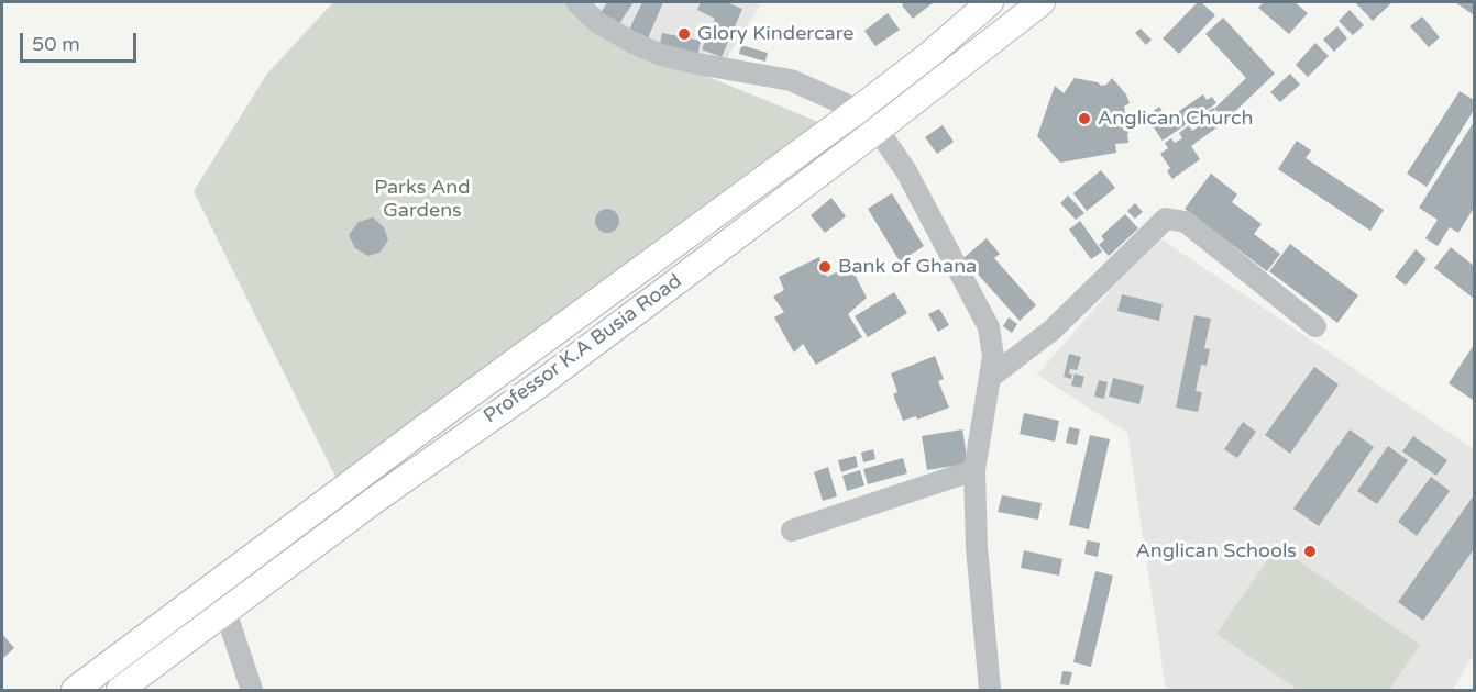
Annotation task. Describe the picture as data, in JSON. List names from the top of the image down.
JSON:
{
  "streets": {
    "main road": ["Professor K.A Busia Road"]
  },
  "parks": ["Parks And Gardens"],
  "places": [
    "Glory Kindercare",
    "Anglican Church",
    "Bank of Ghana",
    "Anglican Schools"
  ],
  "scale_bar": "50 m"
}
